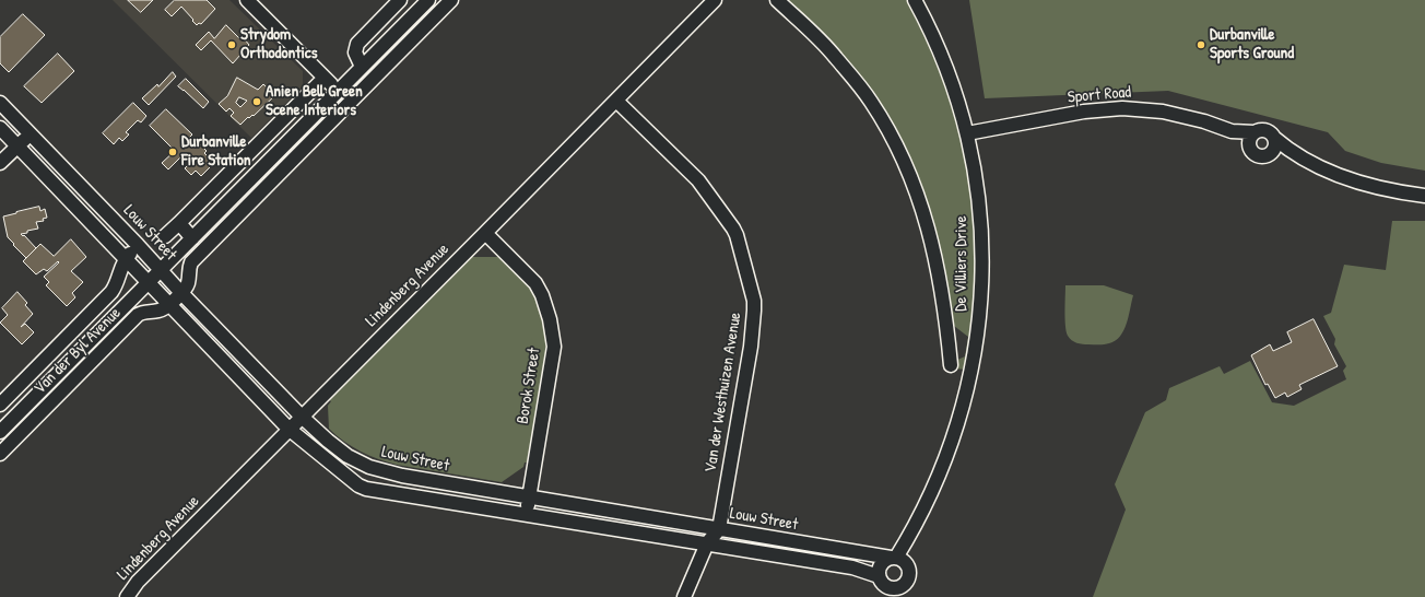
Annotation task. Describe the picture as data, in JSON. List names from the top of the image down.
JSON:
{
  "streets": {
    "street": [
      "Sport Road",
      "Louw Street",
      "De Villiers Drive",
      "Lindenberg Avenue",
      "Van der Byl Avenue",
      "Borok Street",
      "Van der Westhuizen Avenue"
    ]
  },
  "crossings": [
    ["Sport Road", "De Villiers Drive"],
    ["Louw Street", "De Villiers Drive"],
    ["Louw Street", "Lindenberg Avenue"],
    ["Louw Street", "Van der Byl Avenue"],
    ["Louw Street", "Borok Street"],
    ["Louw Street", "Van der Westhuizen Avenue"],
    ["Lindenberg Avenue", "Borok Street"],
    ["Lindenberg Avenue", "Van der Westhuizen Avenue"]
  ],
  "places": [
    "Strydom Orthodontics",
    "Durbanville Sports Ground",
    "Anien Bell Green Scene Interiors",
    "Durbanville Fire Station"
  ]
}
